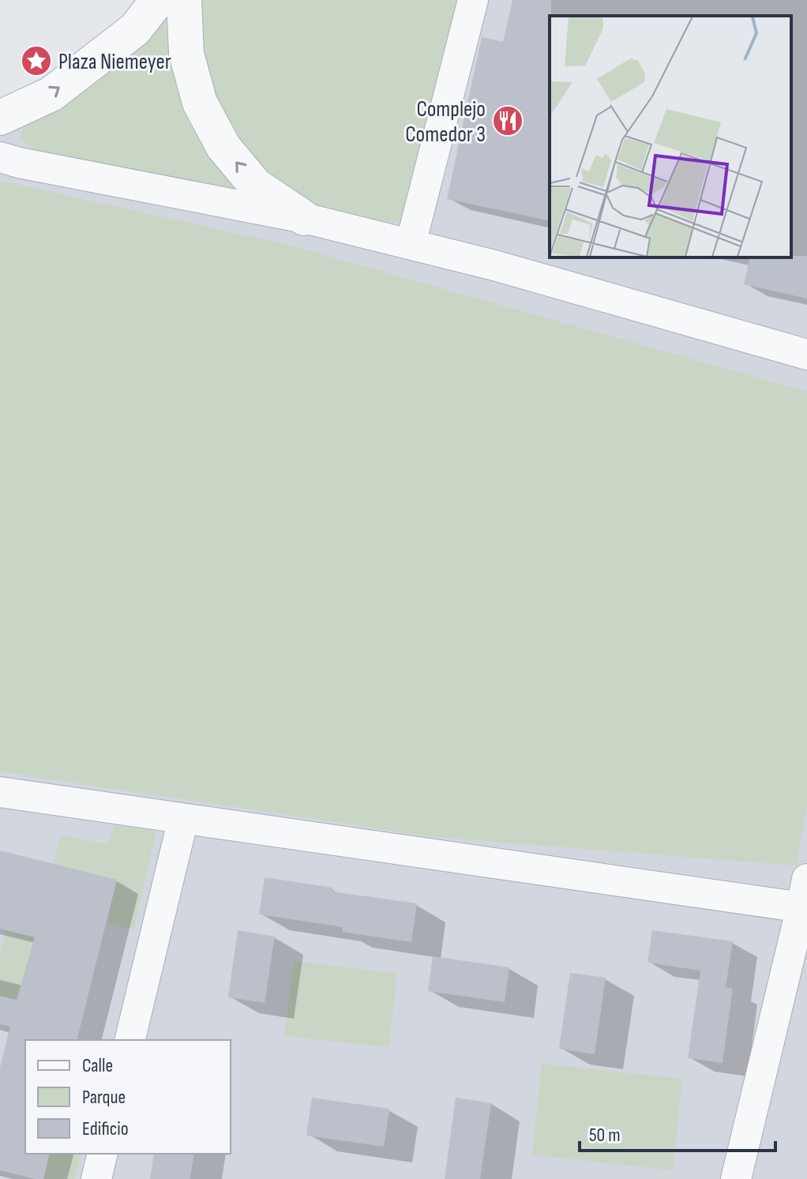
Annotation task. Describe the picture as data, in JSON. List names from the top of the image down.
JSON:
{
  "places": {
    "place": ["Plaza Niemeyer"],
    "restaurant": ["Complejo Comedor 3"]
  },
  "legend": ["Calle", "Parque", "Edificio"],
  "scale_bar": "50 m"
}
